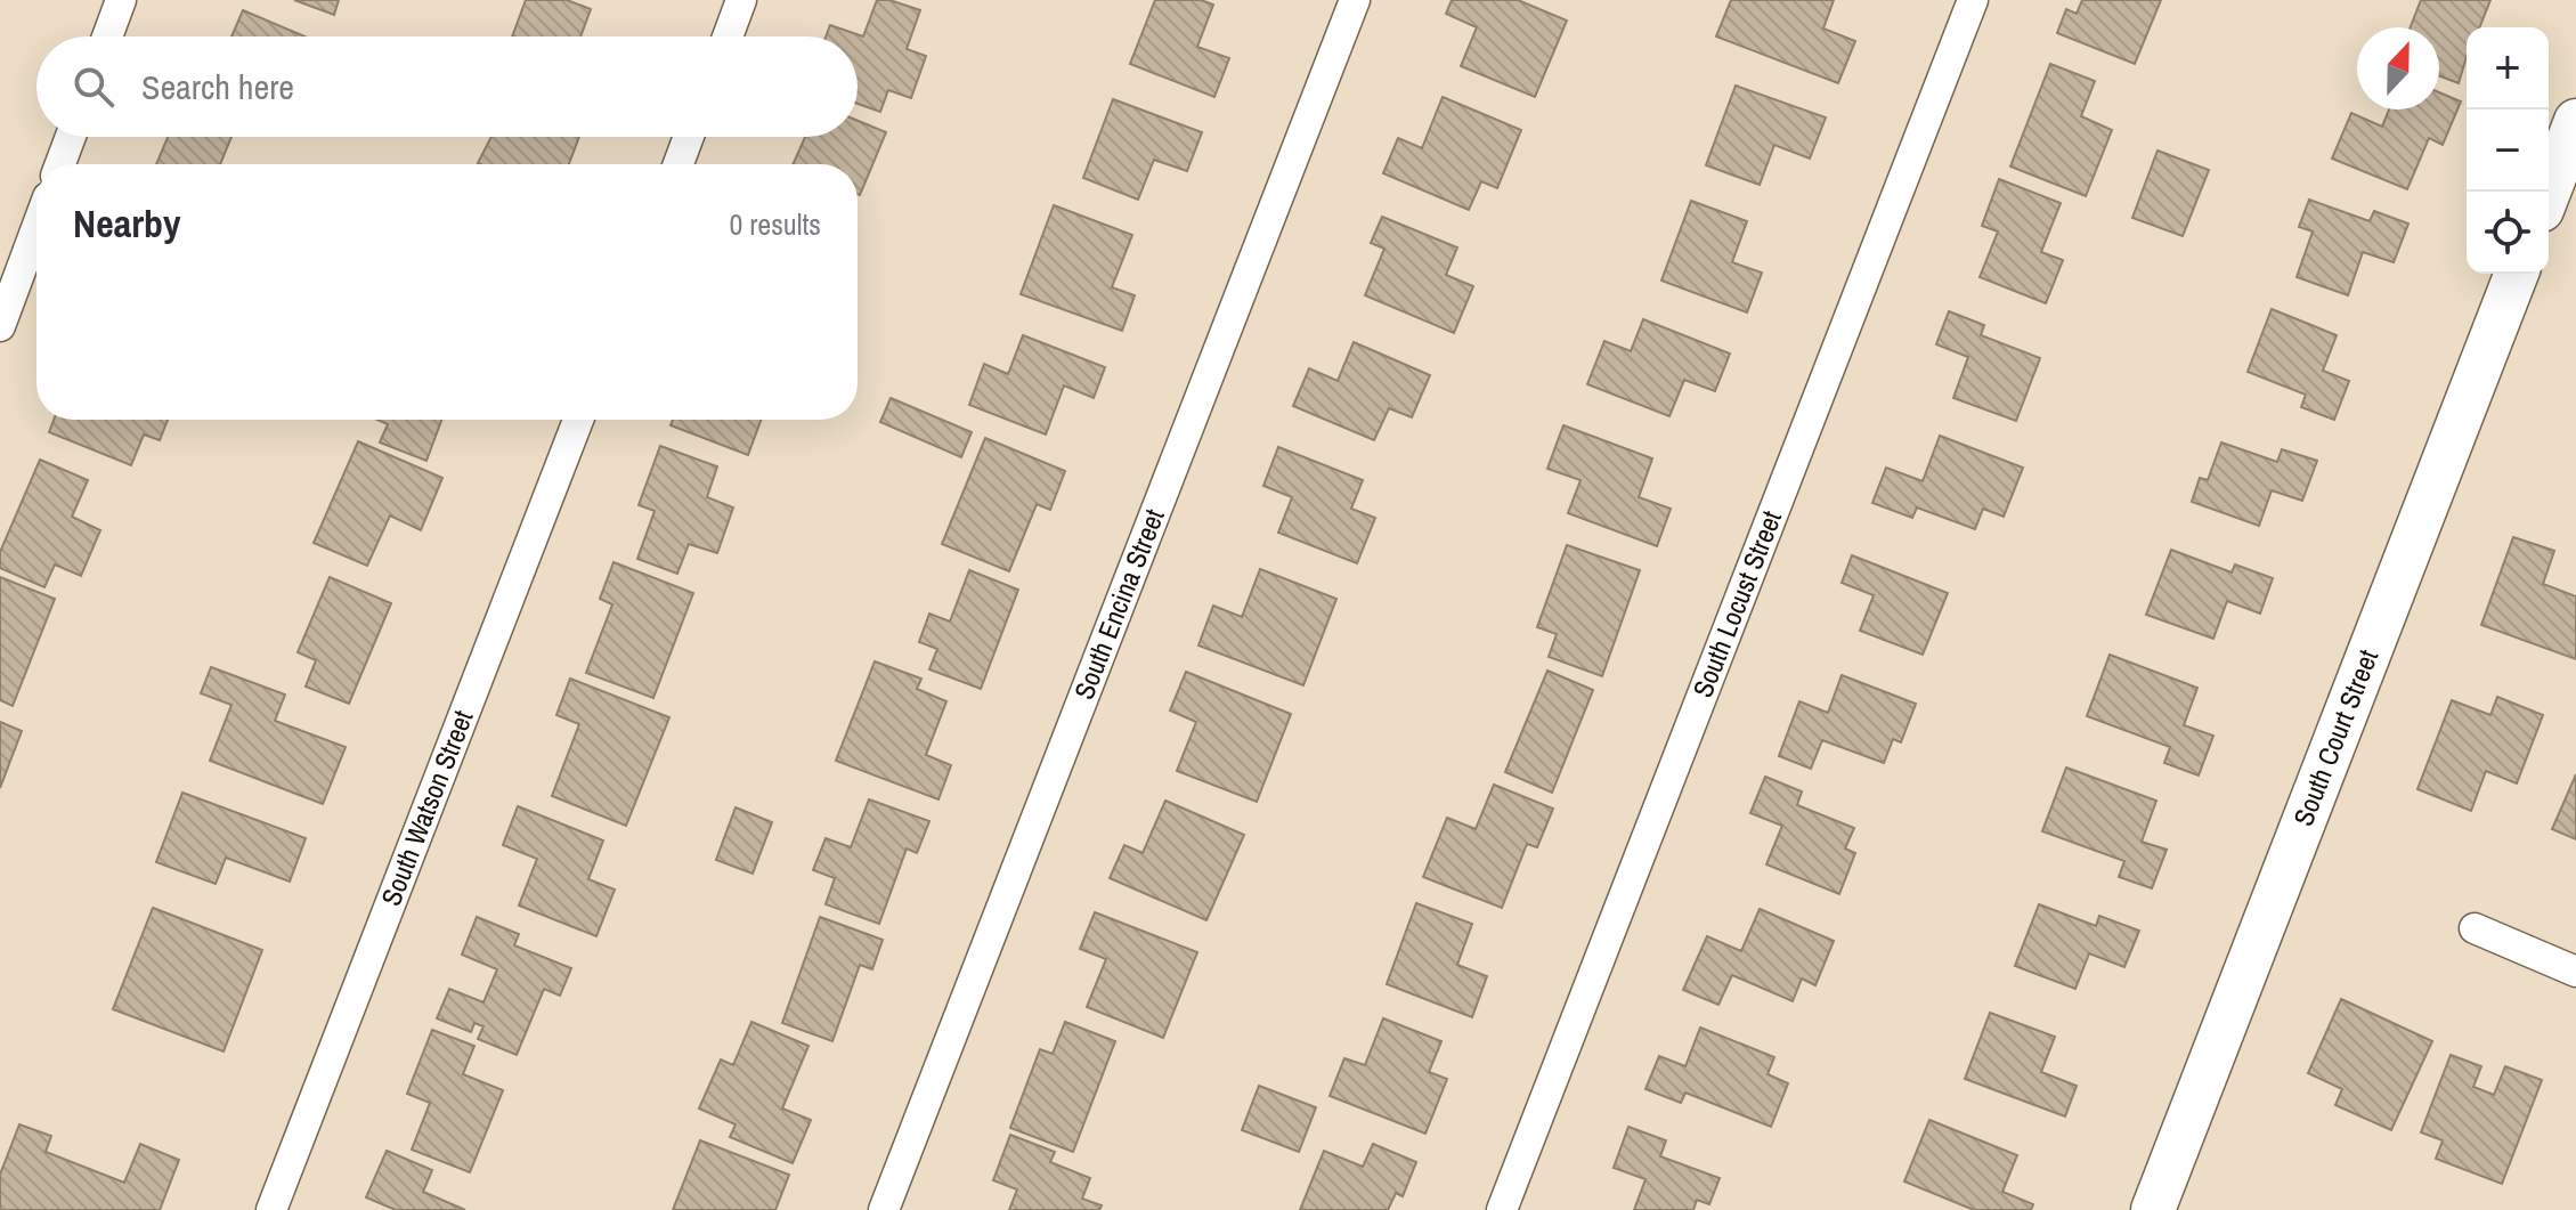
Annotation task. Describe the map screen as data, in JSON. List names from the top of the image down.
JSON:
{
  "streets": {
    "street": [
      "South Encina Street",
      "South Locust Street",
      "South Court Street",
      "South Watson Street"
    ]
  },
  "north": "top",
  "page": {
    "map_buttons": ["+", "−"],
    "search": "Search here",
    "heading": ["Nearby", "0 results"]
  }
}
